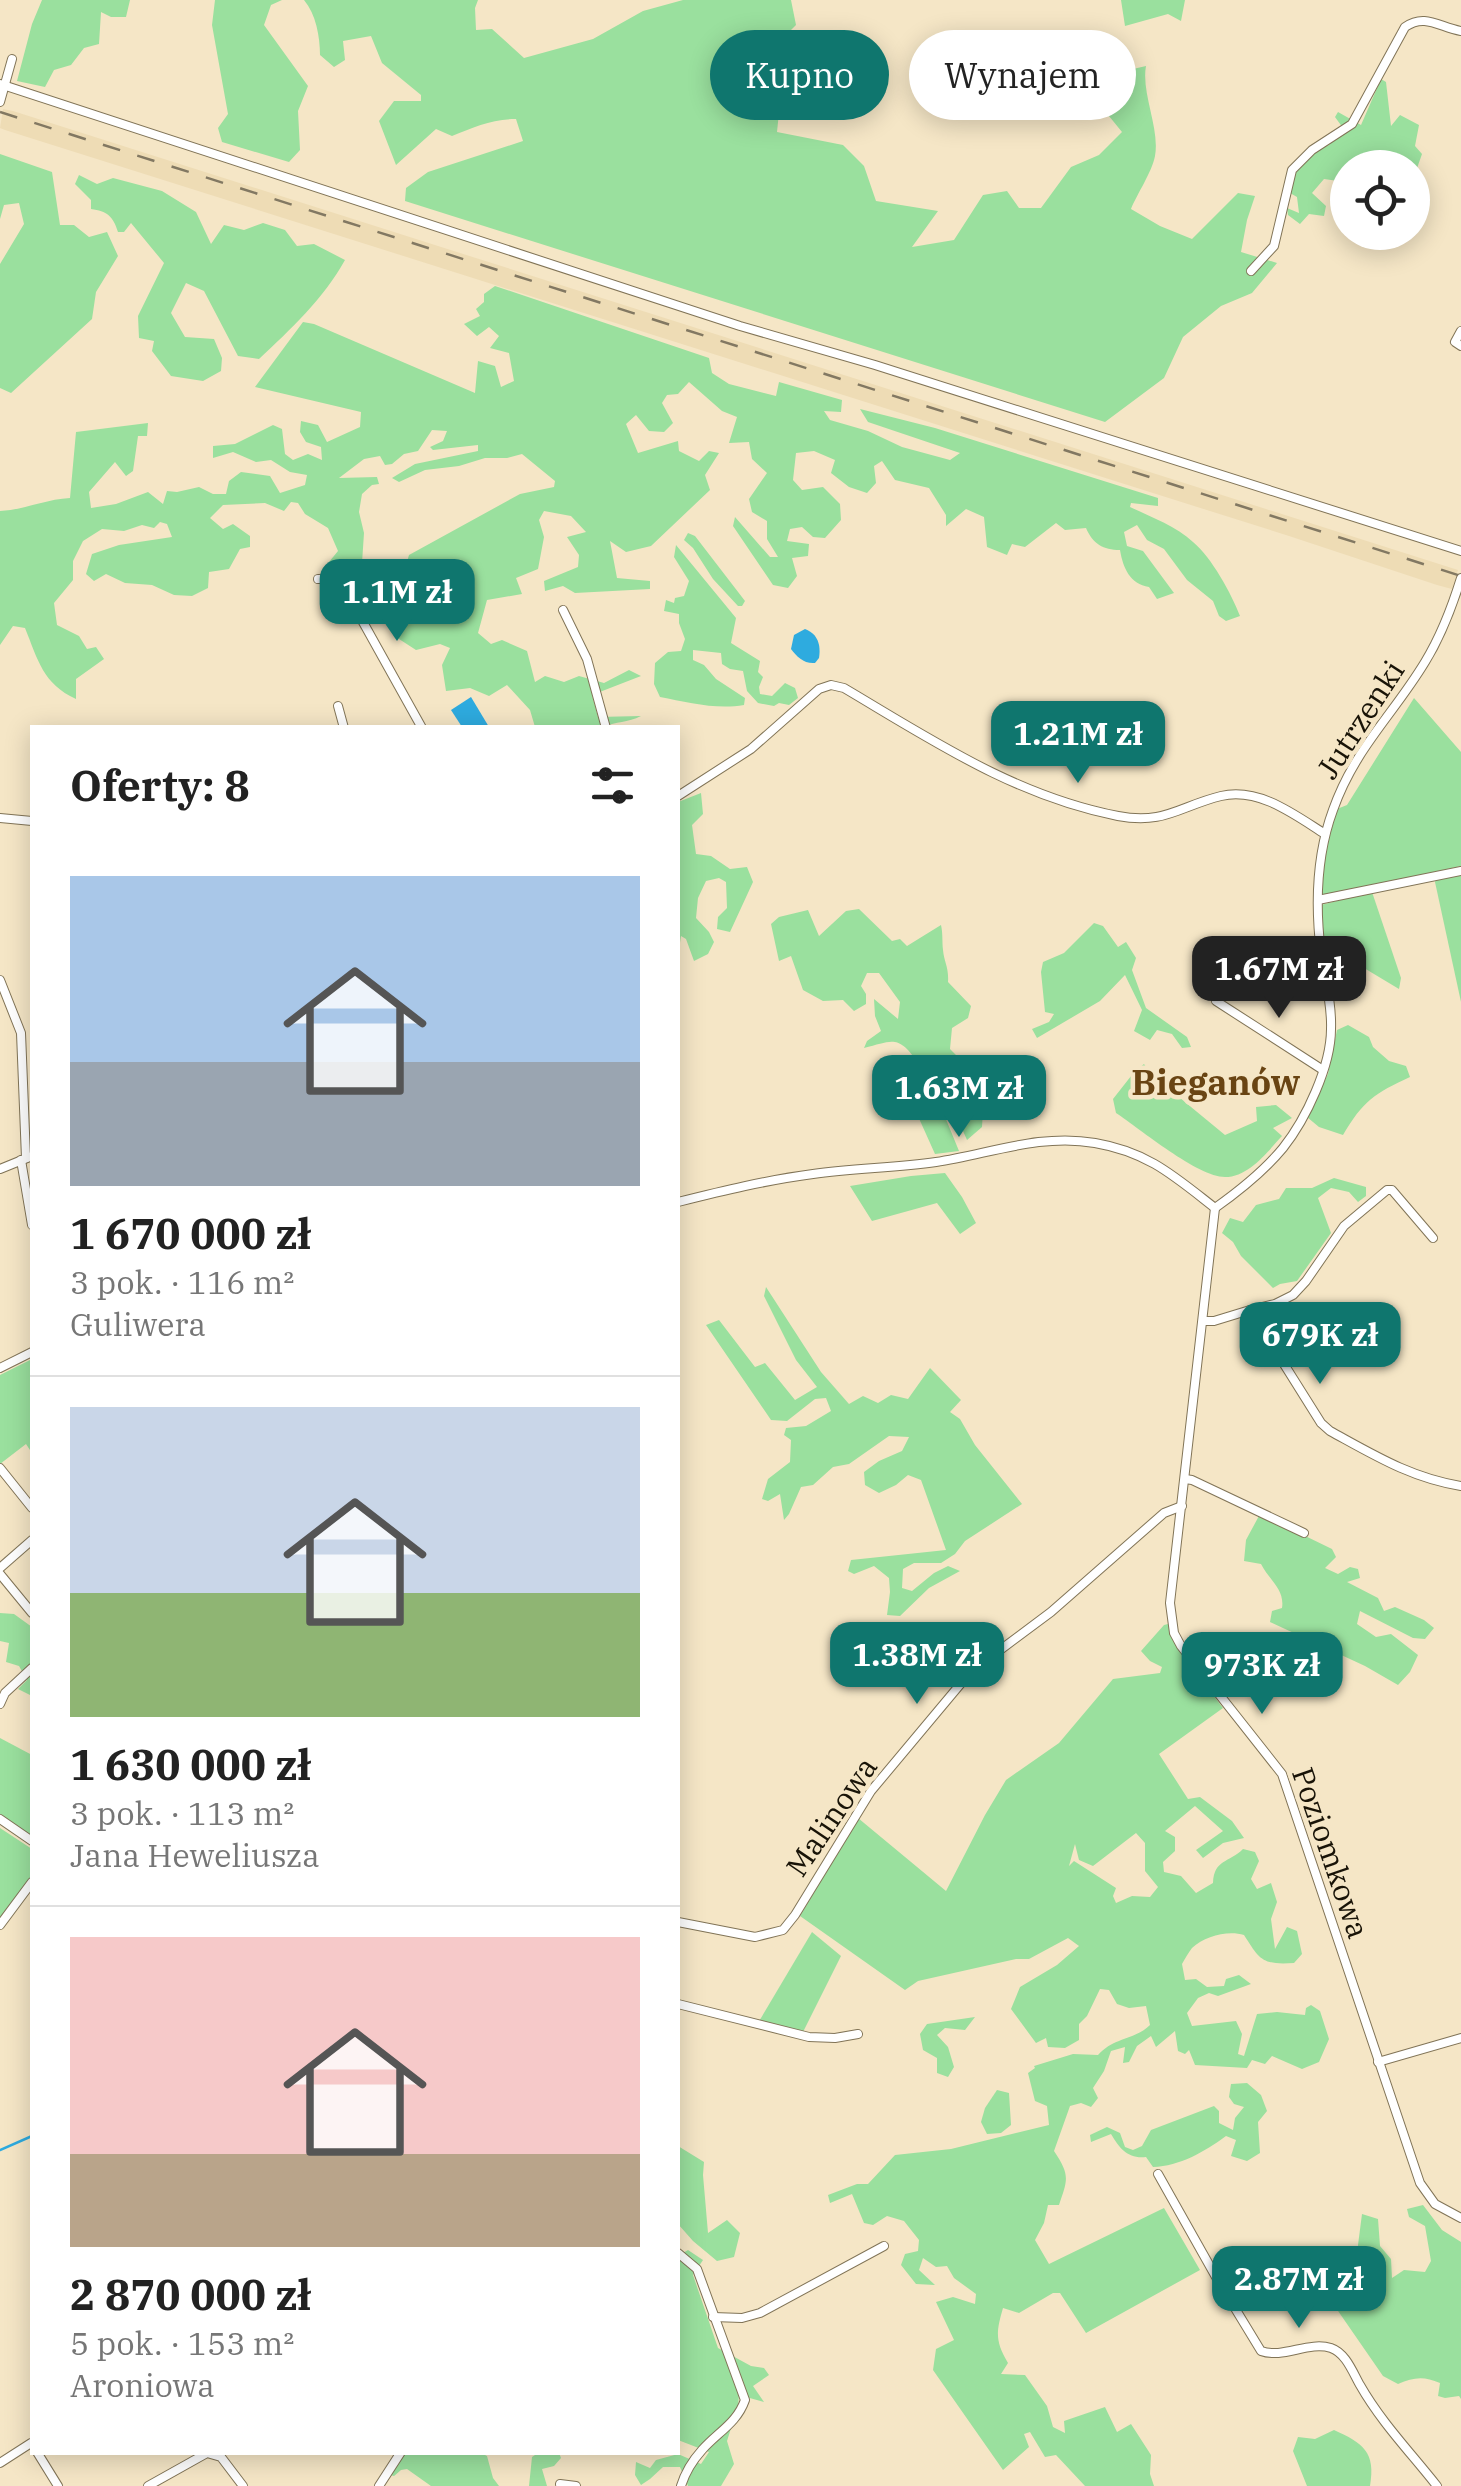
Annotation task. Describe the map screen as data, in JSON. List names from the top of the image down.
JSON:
{
  "streets": {
    "street": ["Jutrzenki", "Malinowa", "Poziomkowa"]
  },
  "crossings": [
    ["Jutrzenki", "Poziomkowa"],
    ["Malinowa", "Poziomkowa"]
  ],
  "districts": ["Bieganów"],
  "page": {
    "chip": ["Kupno", "Wynajem"],
    "price": [
      "1.1M zł",
      "1.21M zł",
      "1.67M zł",
      "1.63M zł",
      "679K zł",
      "1.38M zł",
      "973K zł",
      "2.87M zł"
    ],
    "heading": "Oferty: 8",
    "list": [
      {
        "name": "1 670 000 zł",
        "note": "3 pok. · 116 m² · Guliwera"
      },
      {
        "name": "1 630 000 zł",
        "note": "3 pok. · 113 m² · Jana Heweliusza"
      },
      {
        "name": "2 870 000 zł",
        "note": "5 pok. · 153 m² · Aroniowa"
      }
    ]
  }
}
